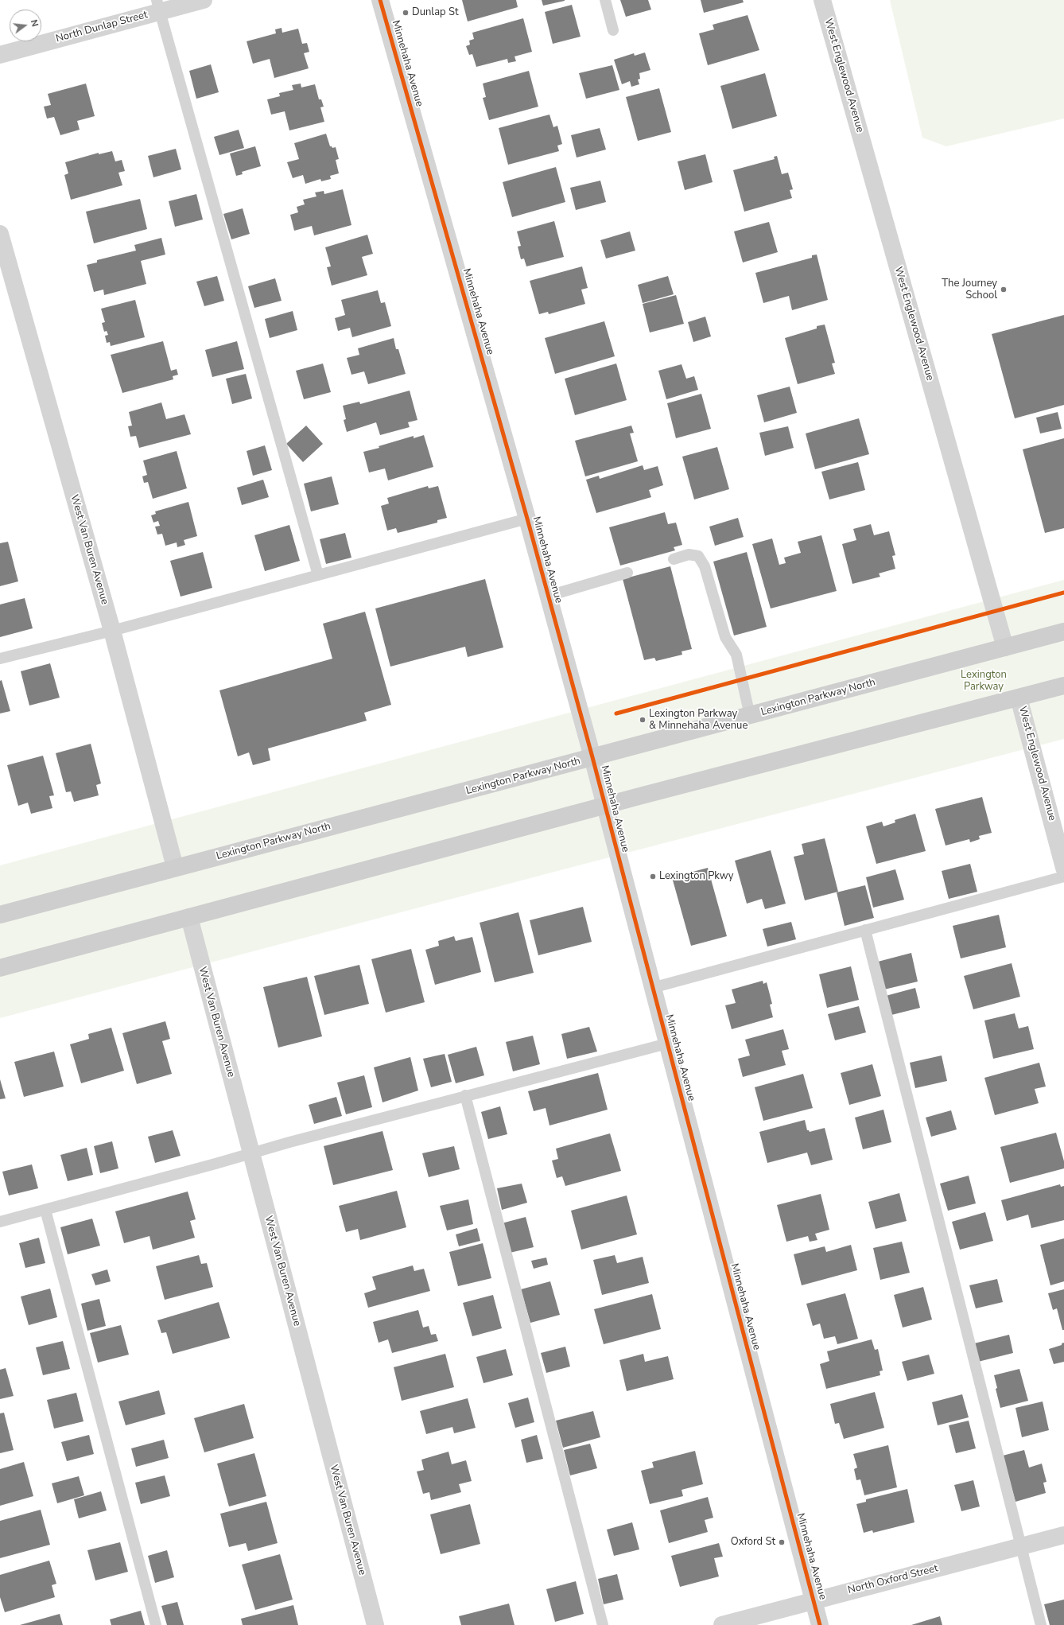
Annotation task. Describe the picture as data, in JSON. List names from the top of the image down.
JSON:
{
  "streets": {
    "main road": ["Lexington Parkway North"],
    "street": [
      "North Dunlap Street",
      "Minnehaha Avenue",
      "West Englewood Avenue",
      "West Van Buren Avenue",
      "North Oxford Street"
    ]
  },
  "crossings": [
    ["Minnehaha Avenue", "Lexington Parkway North"],
    ["Minnehaha Avenue", "North Oxford Street"],
    ["West Englewood Avenue", "Lexington Parkway North"],
    ["West Van Buren Avenue", "Lexington Parkway North"]
  ],
  "parks": ["Lexington Parkway"],
  "places": [
    "Dunlap St",
    "The Journey School",
    "Lexington Parkway & Minnehaha Avenue",
    "Lexington Pkwy",
    "Oxford St"
  ],
  "north": "right"
}
